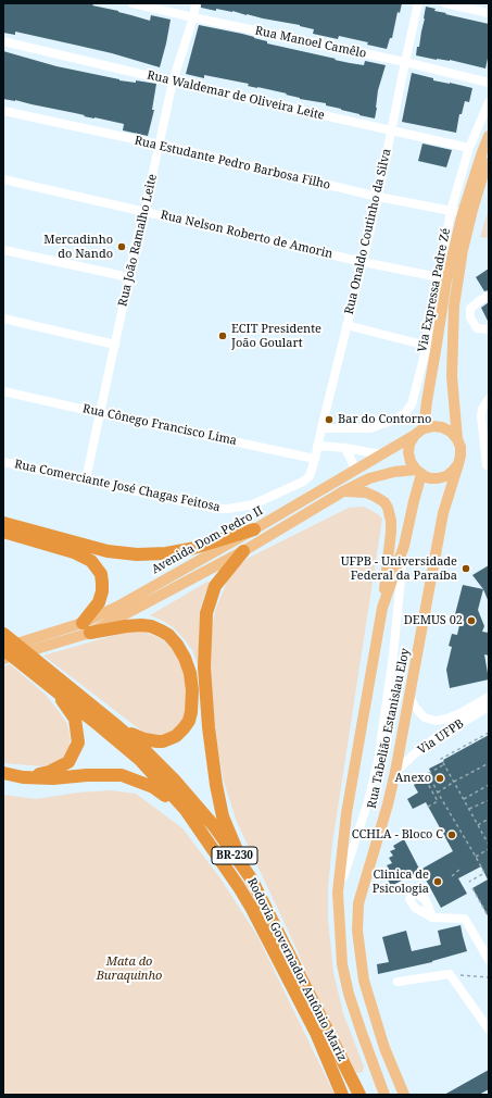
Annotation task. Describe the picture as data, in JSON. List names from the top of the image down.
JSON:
{
  "streets": {
    "highway": ["BR-230", "Rodovia Governador Antônio Mariz"],
    "main road": ["Via Expressa Padre Zé", "Avenida Dom Pedro II", "Rua Tabelião Estanislau Eloy"],
    "street": [
      "Rua Manoel Camêlo",
      "Rua Waldemar de Oliveira Leite",
      "Rua Estudante Pedro Barbosa Filho",
      "Rua Onaldo Coutinho da Silva",
      "Rua Nelson Roberto de Amorin",
      "Rua João Ramalho Leite",
      "Rua Cônego Francisco Lima",
      "Rua Comerciante José Chagas Feitosa",
      "Via UFPB"
    ]
  },
  "crossings": [
    ["Rua Manoel Camêlo", "Rua Onaldo Coutinho da Silva"],
    ["Rua Manoel Camêlo", "Rua João Ramalho Leite"],
    ["Rua Waldemar de Oliveira Leite", "Rua Onaldo Coutinho da Silva"],
    ["Rua Waldemar de Oliveira Leite", "Rua João Ramalho Leite"],
    ["Rua Estudante Pedro Barbosa Filho", "Rua Onaldo Coutinho da Silva"],
    ["Rua Estudante Pedro Barbosa Filho", "Rua João Ramalho Leite"],
    ["Rua Estudante Pedro Barbosa Filho", "Via Expressa Padre Zé"],
    ["Rua Onaldo Coutinho da Silva", "Rua Nelson Roberto de Amorin"],
    ["Rua Onaldo Coutinho da Silva", "Rua Cônego Francisco Lima"],
    ["Rua Onaldo Coutinho da Silva", "Rua Comerciante José Chagas Feitosa"],
    ["Rua Nelson Roberto de Amorin", "Rua João Ramalho Leite"],
    ["Rua João Ramalho Leite", "Rua Cônego Francisco Lima"],
    ["Rua João Ramalho Leite", "Rua Comerciante José Chagas Feitosa"],
    ["Via Expressa Padre Zé", "Avenida Dom Pedro II"],
    ["Via Expressa Padre Zé", "Rua Tabelião Estanislau Eloy"],
    ["Rua Cônego Francisco Lima", "Rua Comerciante José Chagas Feitosa"],
    ["Avenida Dom Pedro II", "Rua Tabelião Estanislau Eloy"],
    ["Avenida Dom Pedro II", "Rodovia Governador Antônio Mariz"],
    ["Rua Tabelião Estanislau Eloy", "Via UFPB"]
  ],
  "parks": ["Mata do Buraquinho"],
  "places": [
    "Mercadinho do Nando",
    "ECIT Presidente João Goulart",
    "Bar do Contorno",
    "UFPB - Universidade Federal da Paraíba",
    "DEMUS 02",
    "Anexo",
    "CCHLA - Bloco C",
    "Clinica de Psicologia"
  ]
}
